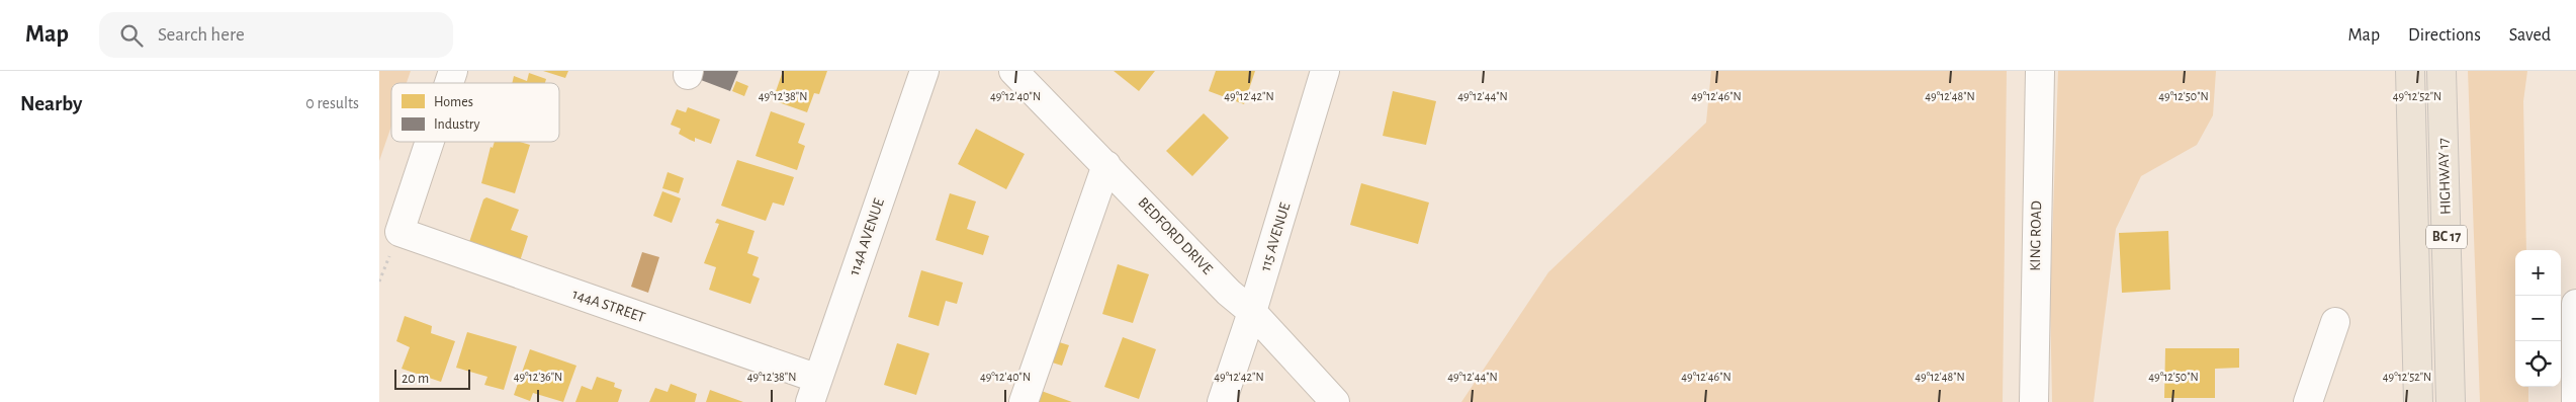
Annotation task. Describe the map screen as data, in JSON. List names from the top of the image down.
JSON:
{
  "streets": {
    "highway": ["HIGHWAY 17", "BC 17"],
    "street": [
      "BEDFORD DRIVE",
      "KING ROAD",
      "114A AVENUE",
      "115 AVENUE",
      "144A STREET"
    ]
  },
  "crossings": [
    ["BEDFORD DRIVE", "115 AVENUE"],
    ["114A AVENUE", "144A STREET"]
  ],
  "legend": ["Homes", "Industry"],
  "scale_bar": "20 m",
  "page": {
    "header": "Map",
    "search": "Search here",
    "nav": ["Map", "Directions", "Saved"],
    "heading": ["Nearby", "0 results"],
    "map_buttons": ["+", "−"],
    "scale": "20 m"
  },
  "coordinates": [
    "49°12'38\"N",
    "49°12'40\"N",
    "49°12'42\"N",
    "49°12'44\"N",
    "49°12'46\"N",
    "49°12'48\"N",
    "49°12'50\"N",
    "49°12'52\"N",
    "49°12'36\"N"
  ]
}
